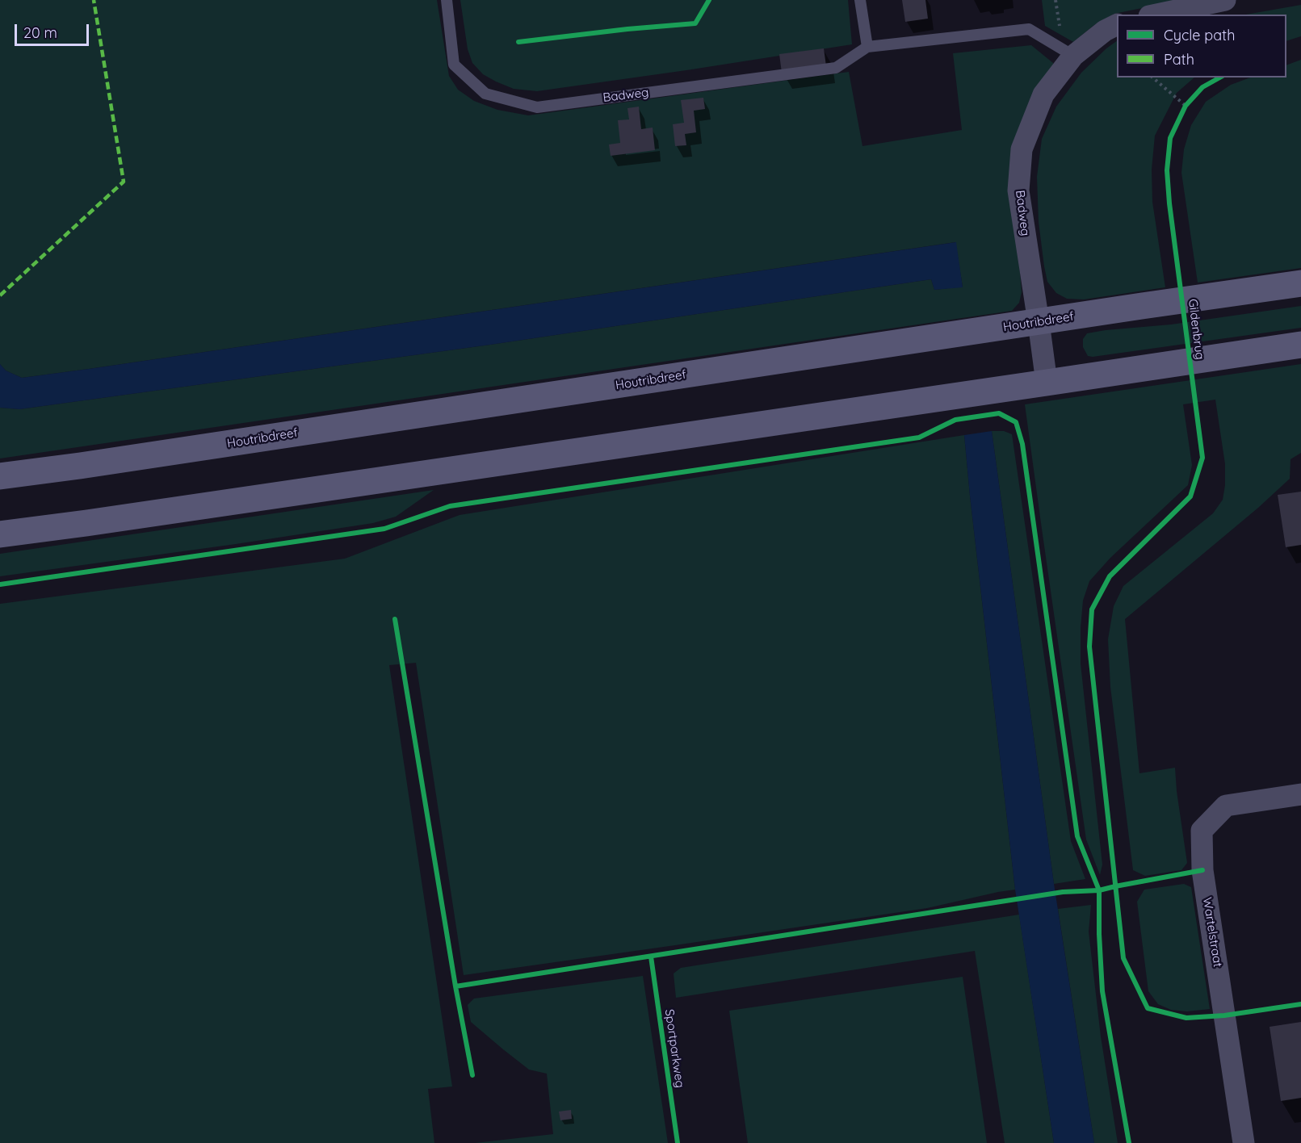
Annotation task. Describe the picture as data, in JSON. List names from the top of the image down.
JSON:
{
  "streets": {
    "main road": ["Houtribdreef"],
    "street": ["Badweg", "Wartelstraat"],
    "cycle path": ["Gildenbrug", "Sportparkweg"]
  },
  "crossings": [
    ["Badweg", "Houtribdreef"]
  ],
  "legend": ["Cycle path", "Path"],
  "scale_bar": "20 m"
}
